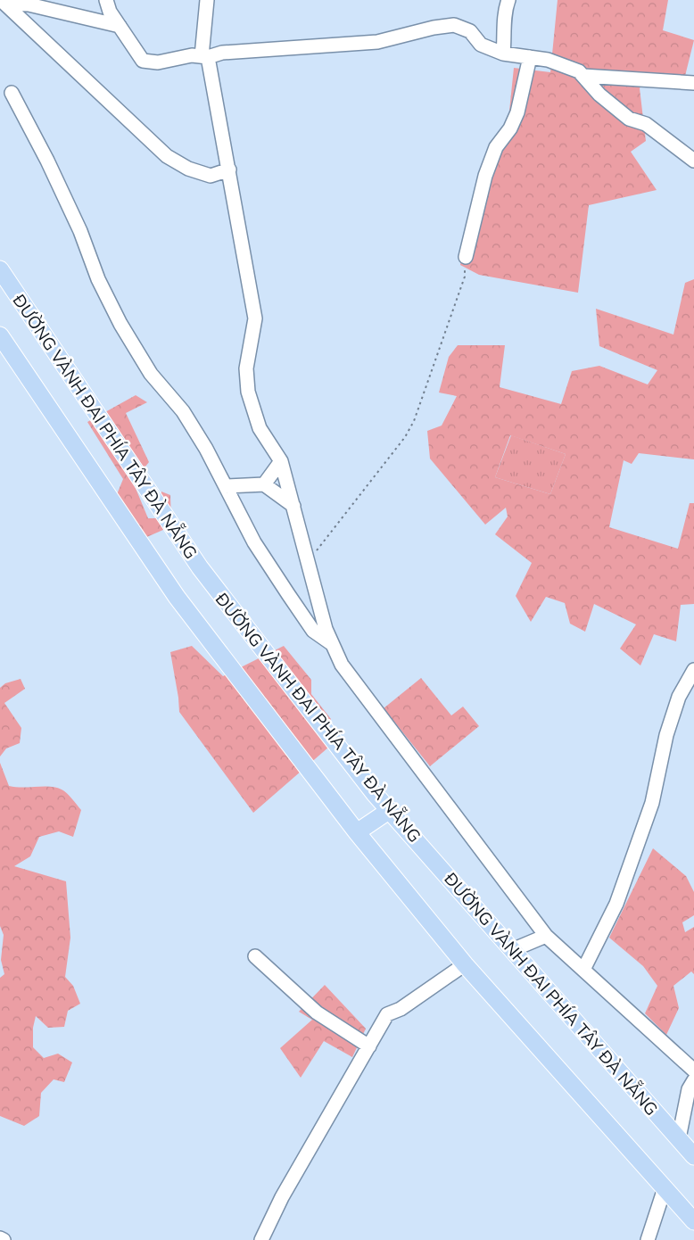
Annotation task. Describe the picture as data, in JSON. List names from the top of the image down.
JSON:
{
  "streets": {
    "main road": ["ĐƯỜNG VÀNH ĐAI PHÍA TÂY ĐÀ NẴNG"]
  }
}
